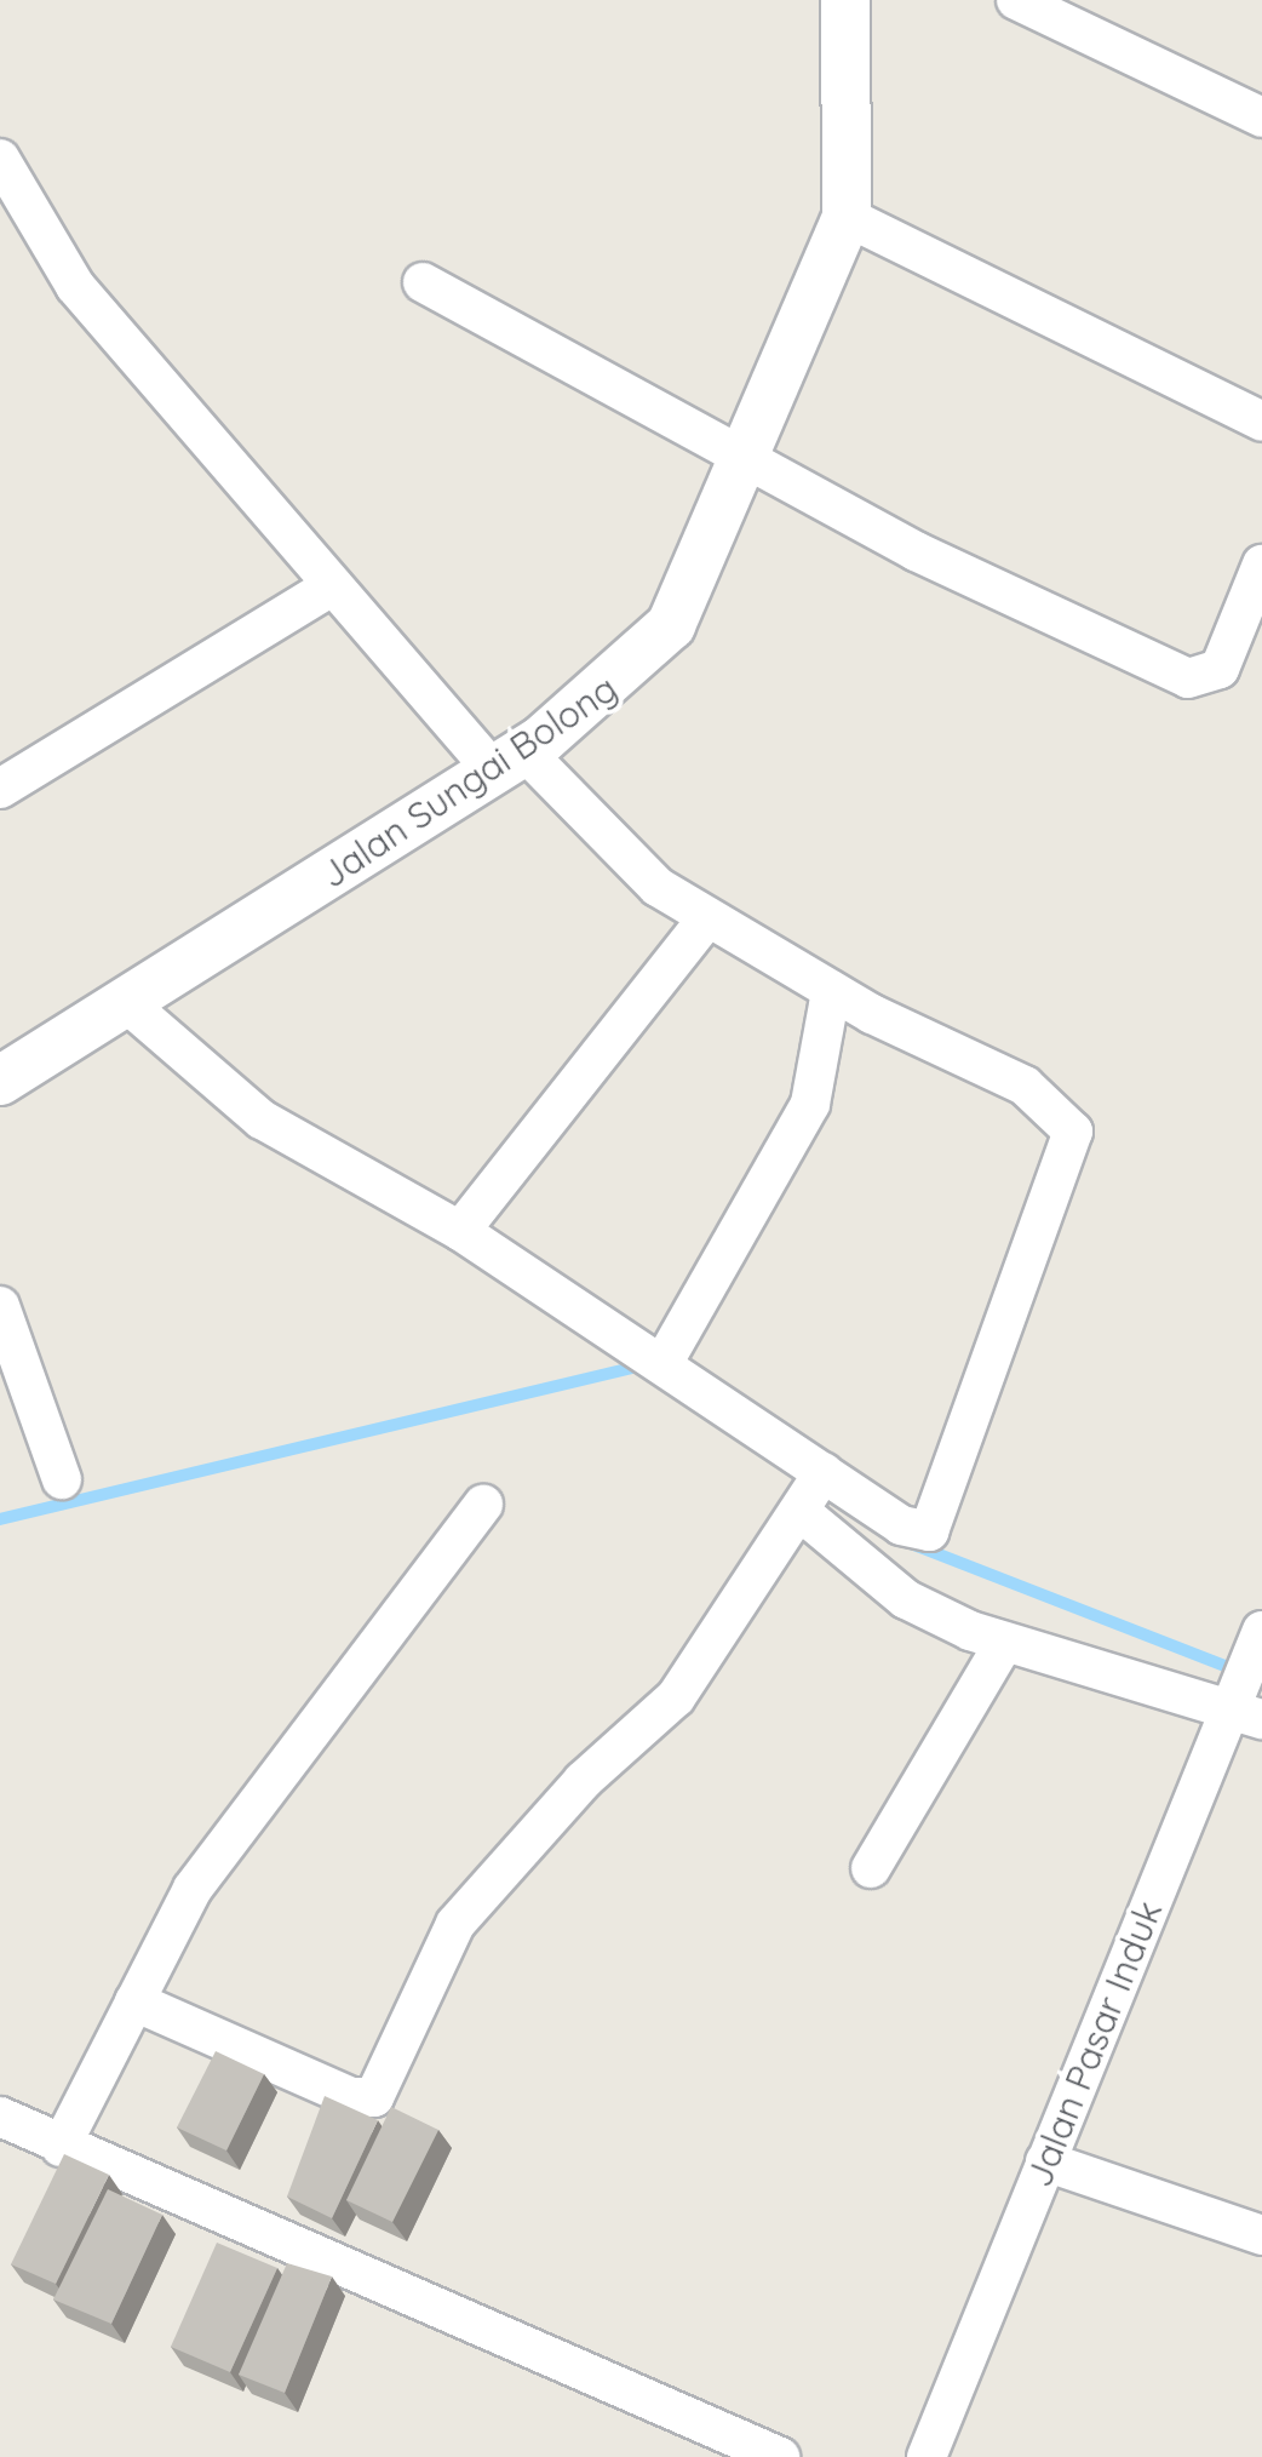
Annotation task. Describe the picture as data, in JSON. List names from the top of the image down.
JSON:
{
  "streets": {
    "street": ["Jalan Sungai Bolong", "Jalan Pasar Induk"]
  }
}
